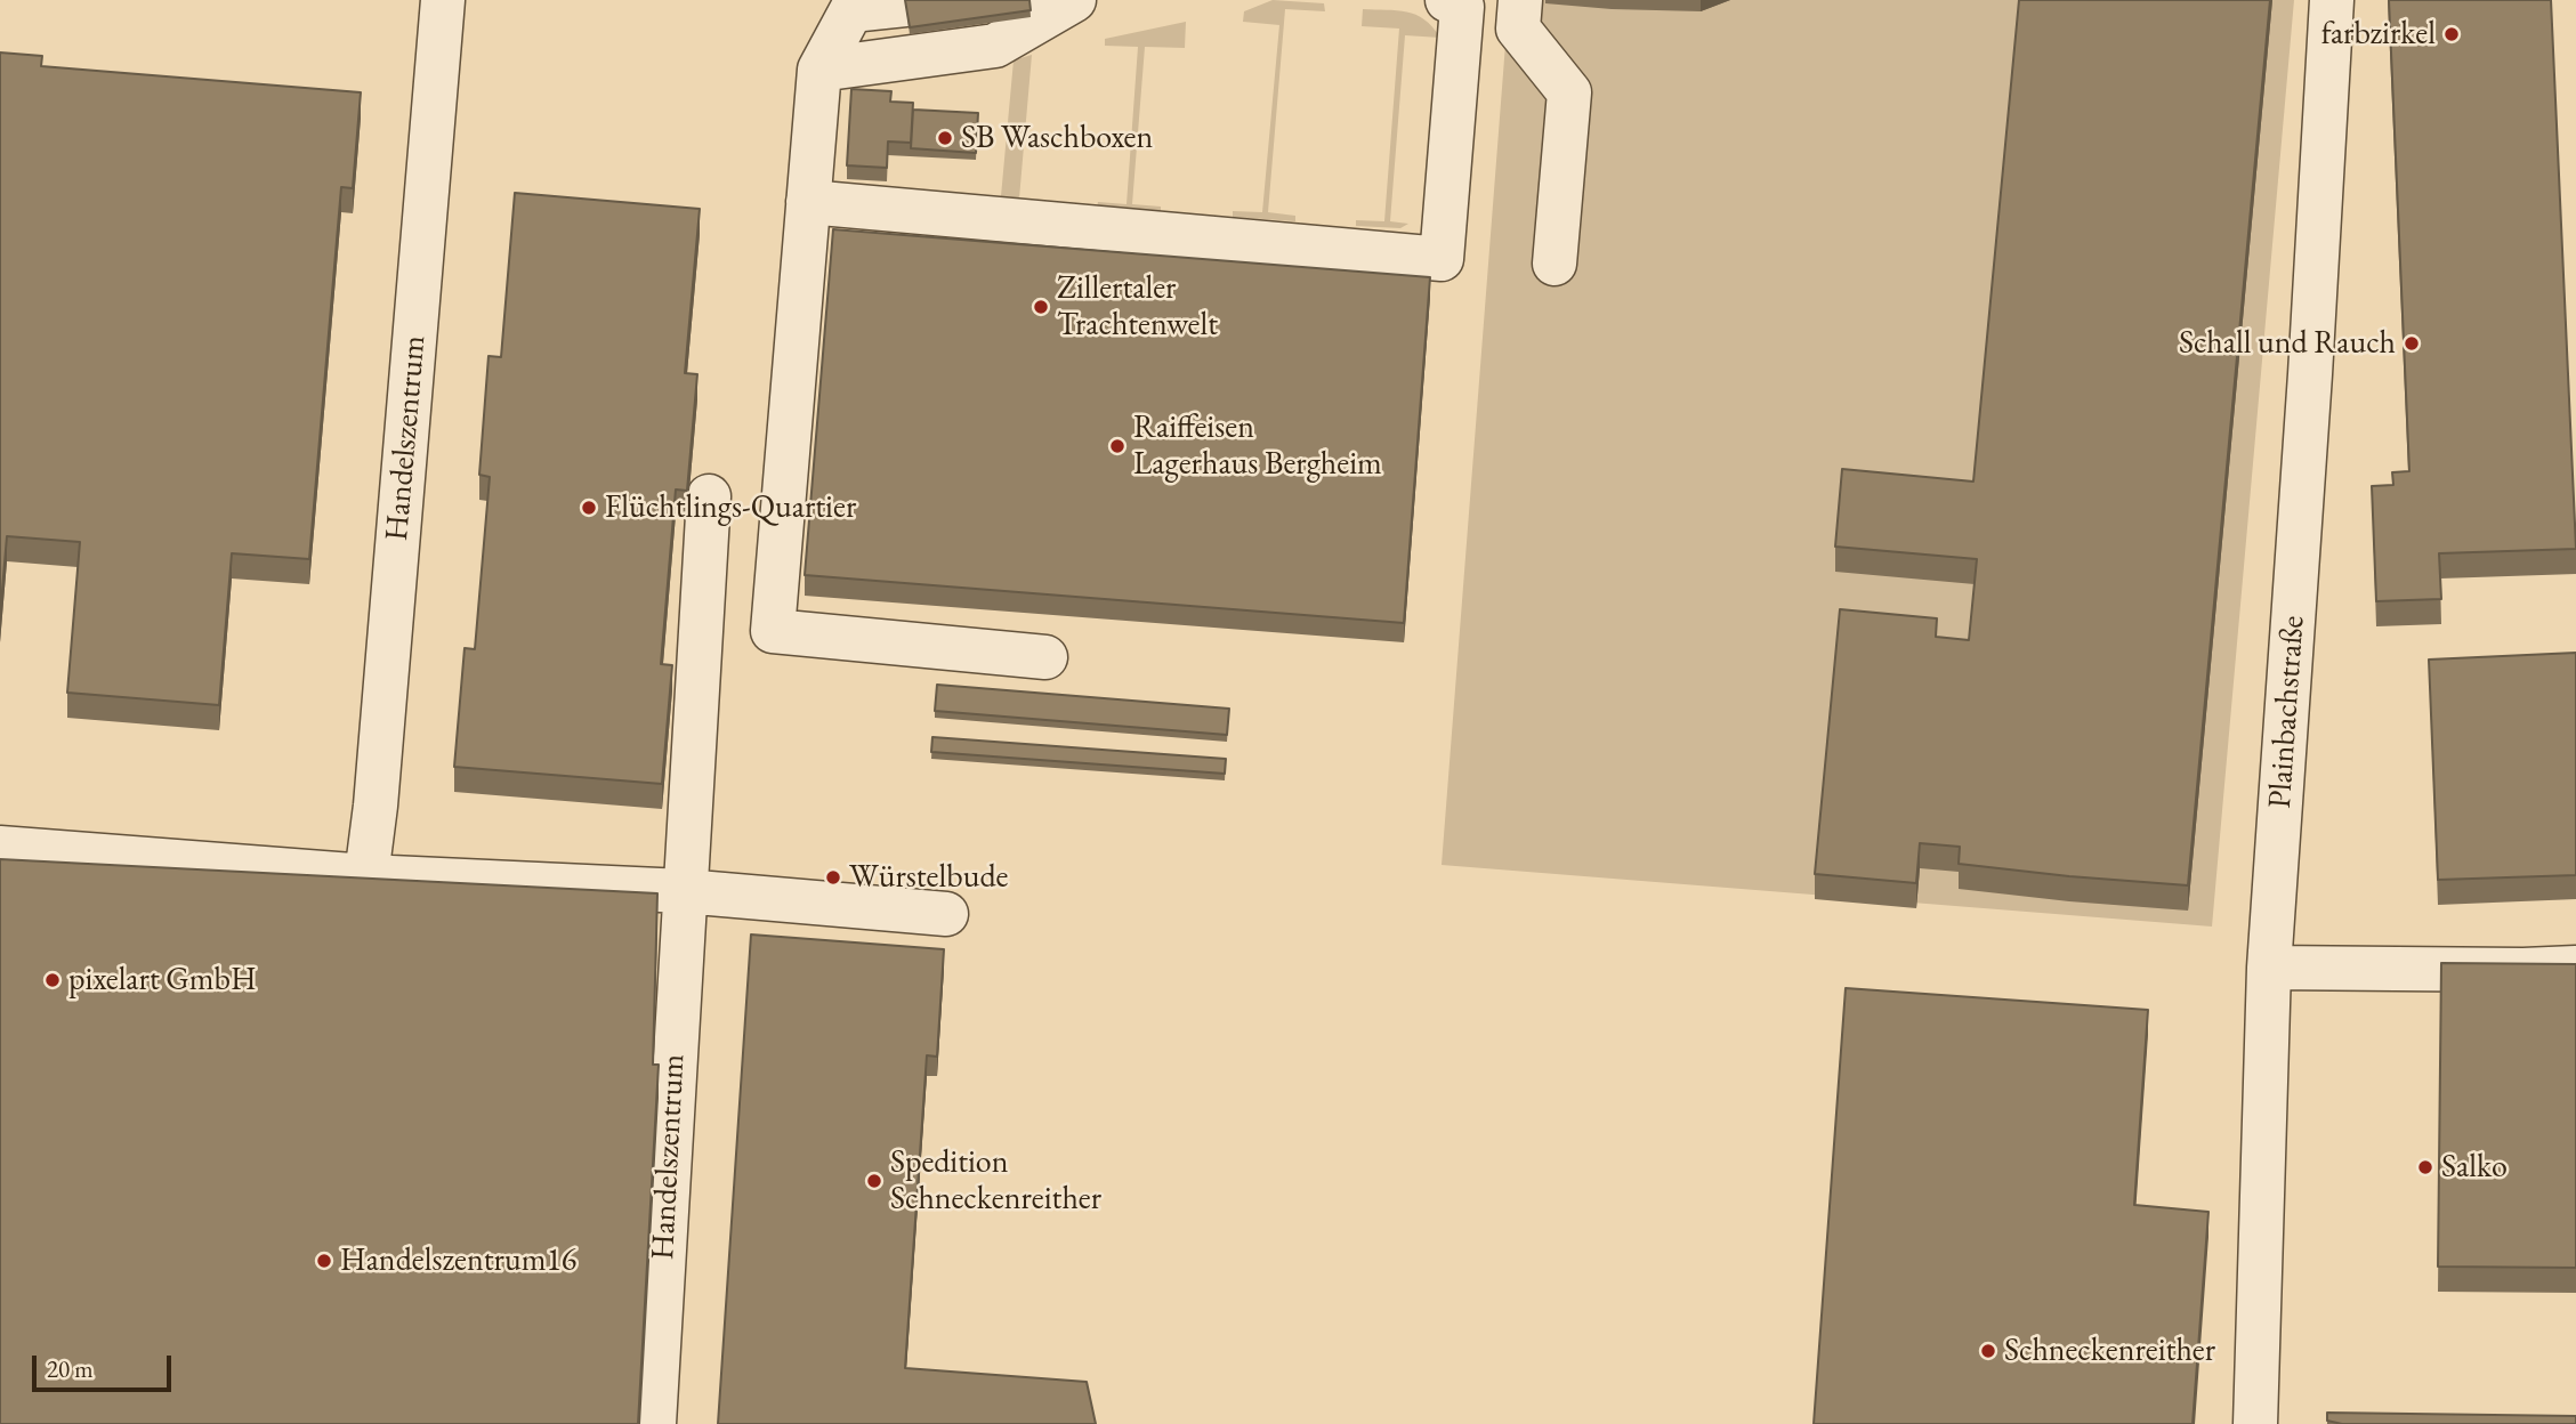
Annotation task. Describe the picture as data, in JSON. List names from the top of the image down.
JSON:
{
  "streets": {
    "street": ["Handelszentrum", "Plainbachstraße"]
  },
  "places": [
    "farbzirkel",
    "SB Waschboxen",
    "Zillertaler Trachtenwelt",
    "Schall und Rauch",
    "Raiffeisen Lagerhaus Bergheim",
    "Flüchtlings-Quartier",
    "Würstelbude",
    "pixelart GmbH",
    "Salko",
    "Spedition Schneckenreither",
    "Handelszentrum16",
    "Schneckenreither"
  ],
  "scale_bar": "20 m"
}
